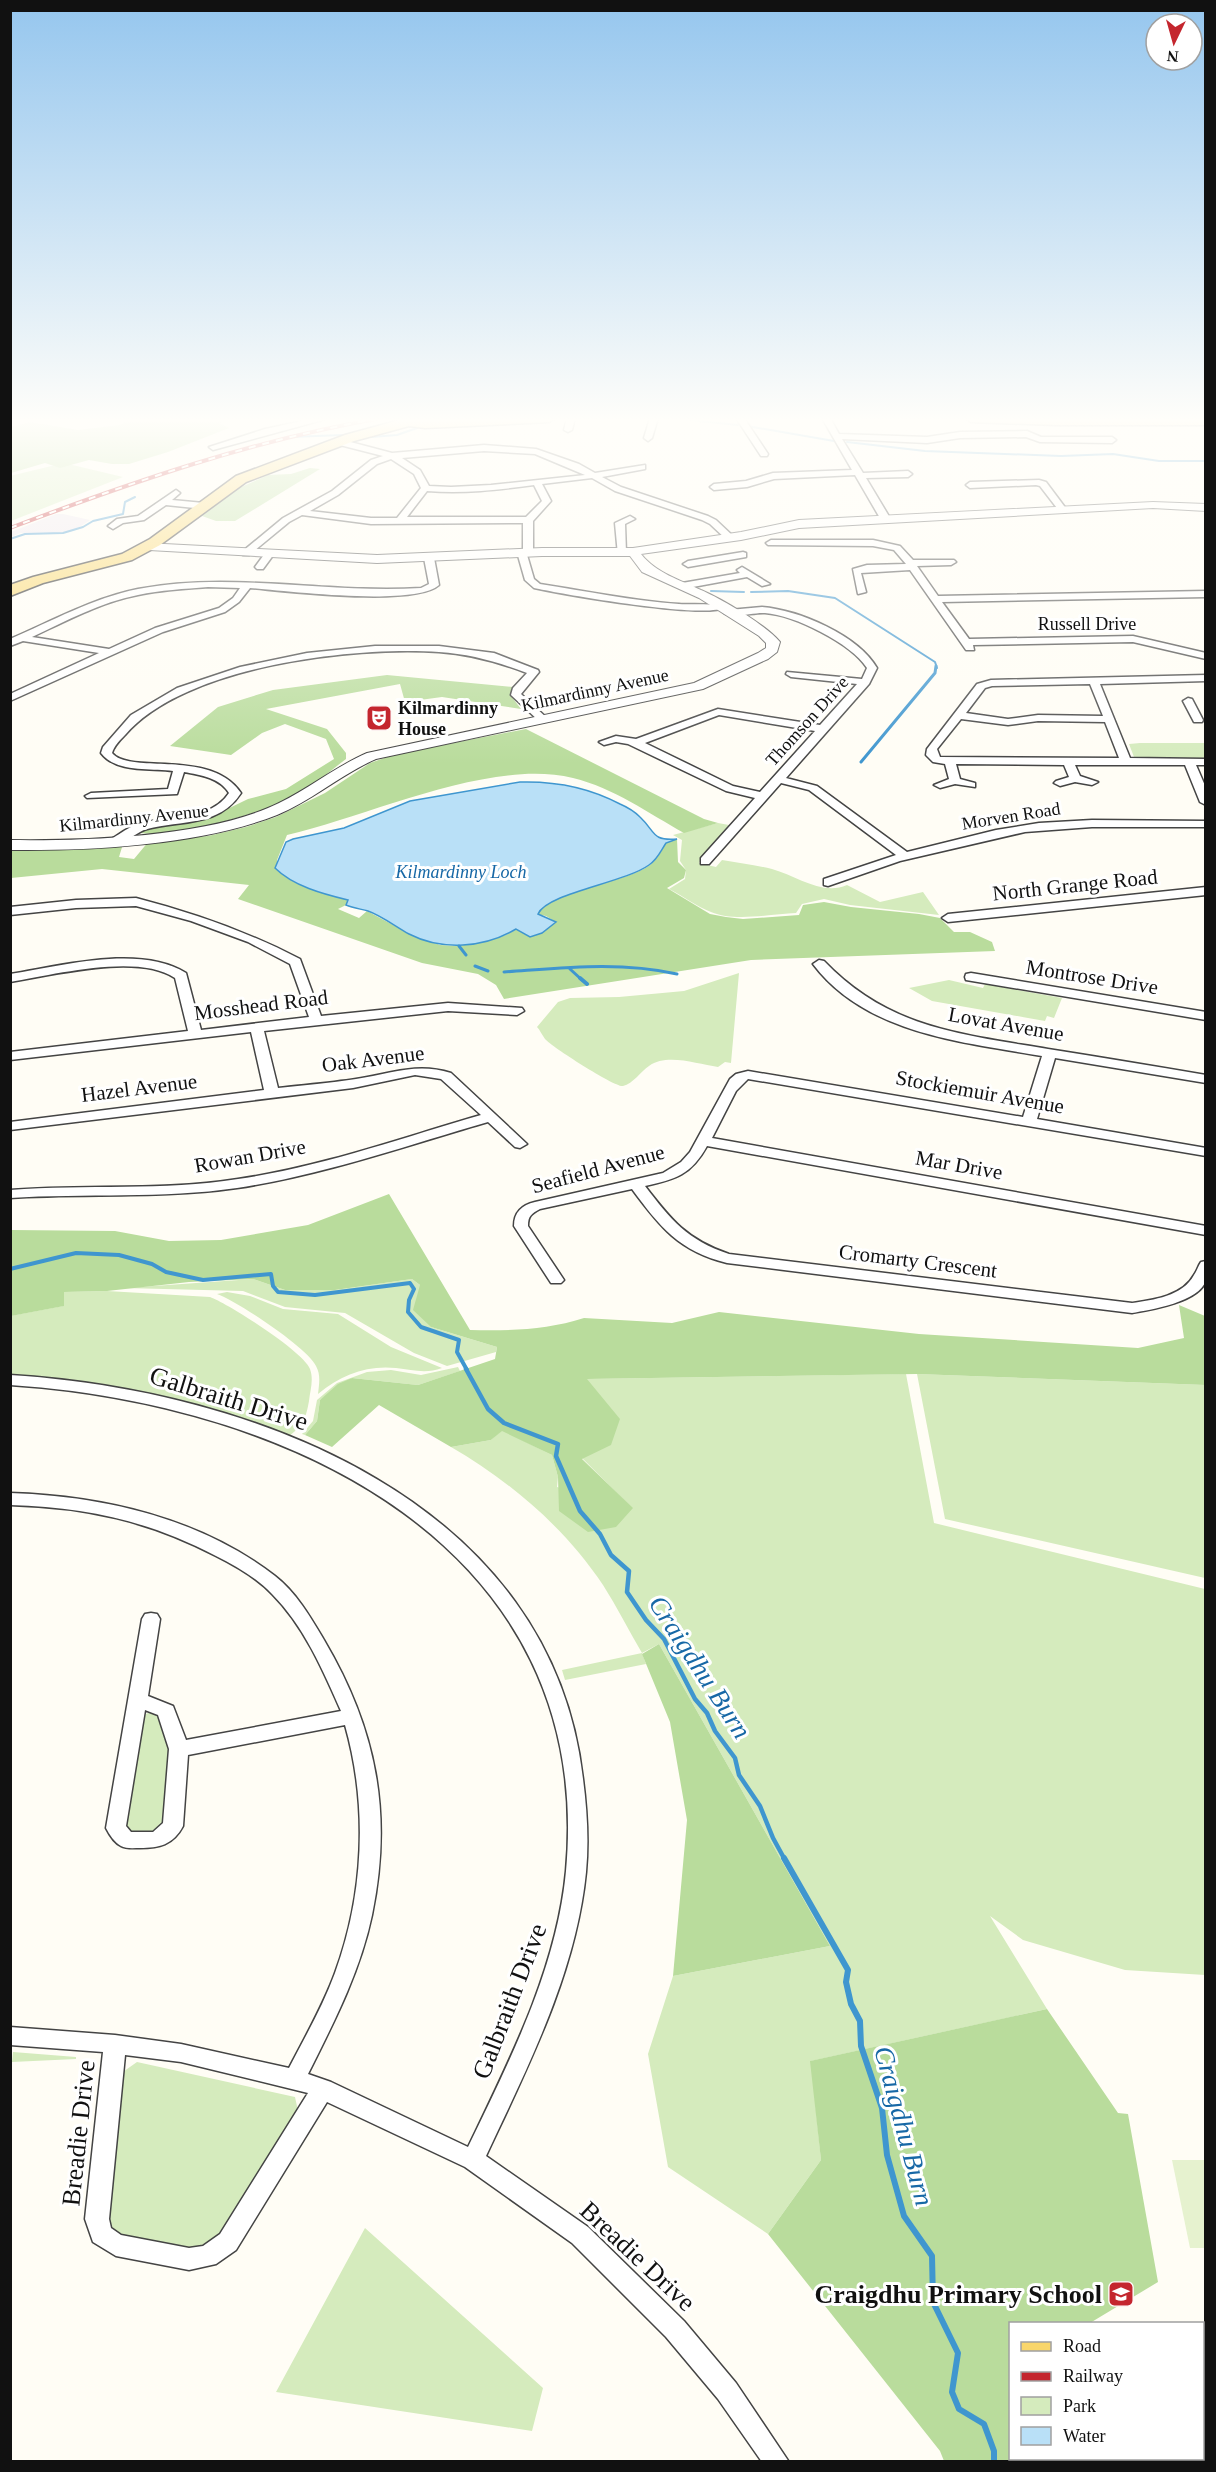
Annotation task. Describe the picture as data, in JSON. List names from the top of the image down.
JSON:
{
  "streets": {
    "street": [
      "Russell Drive",
      "Kilmardinny Avenue",
      "Thomson Drive",
      "Morven Road",
      "North Grange Road",
      "Montrose Drive",
      "Mosshead Road",
      "Lovat Avenue",
      "Oak Avenue",
      "Hazel Avenue",
      "Stockiemuir Avenue",
      "Rowan Drive",
      "Mar Drive",
      "Seafield Avenue",
      "Cromarty Crescent",
      "Galbraith Drive",
      "Breadie Drive"
    ]
  },
  "crossings": [
    ["Kilmardinny Avenue", "Thomson Drive"],
    ["Oak Avenue", "Hazel Avenue"],
    ["Oak Avenue", "Rowan Drive"],
    ["Stockiemuir Avenue", "Seafield Avenue"],
    ["Mar Drive", "Seafield Avenue"],
    ["Seafield Avenue", "Cromarty Crescent"],
    ["Galbraith Drive", "Breadie Drive"]
  ],
  "water": ["Kilmardinny Loch", "Craigdhu Burn"],
  "places": {
    "theatre": ["Kilmardinny House"],
    "school or university": ["Craigdhu Primary School"]
  },
  "legend": [
    "Road",
    "Railway",
    "Park",
    "Water"
  ],
  "north": "bottom"
}
